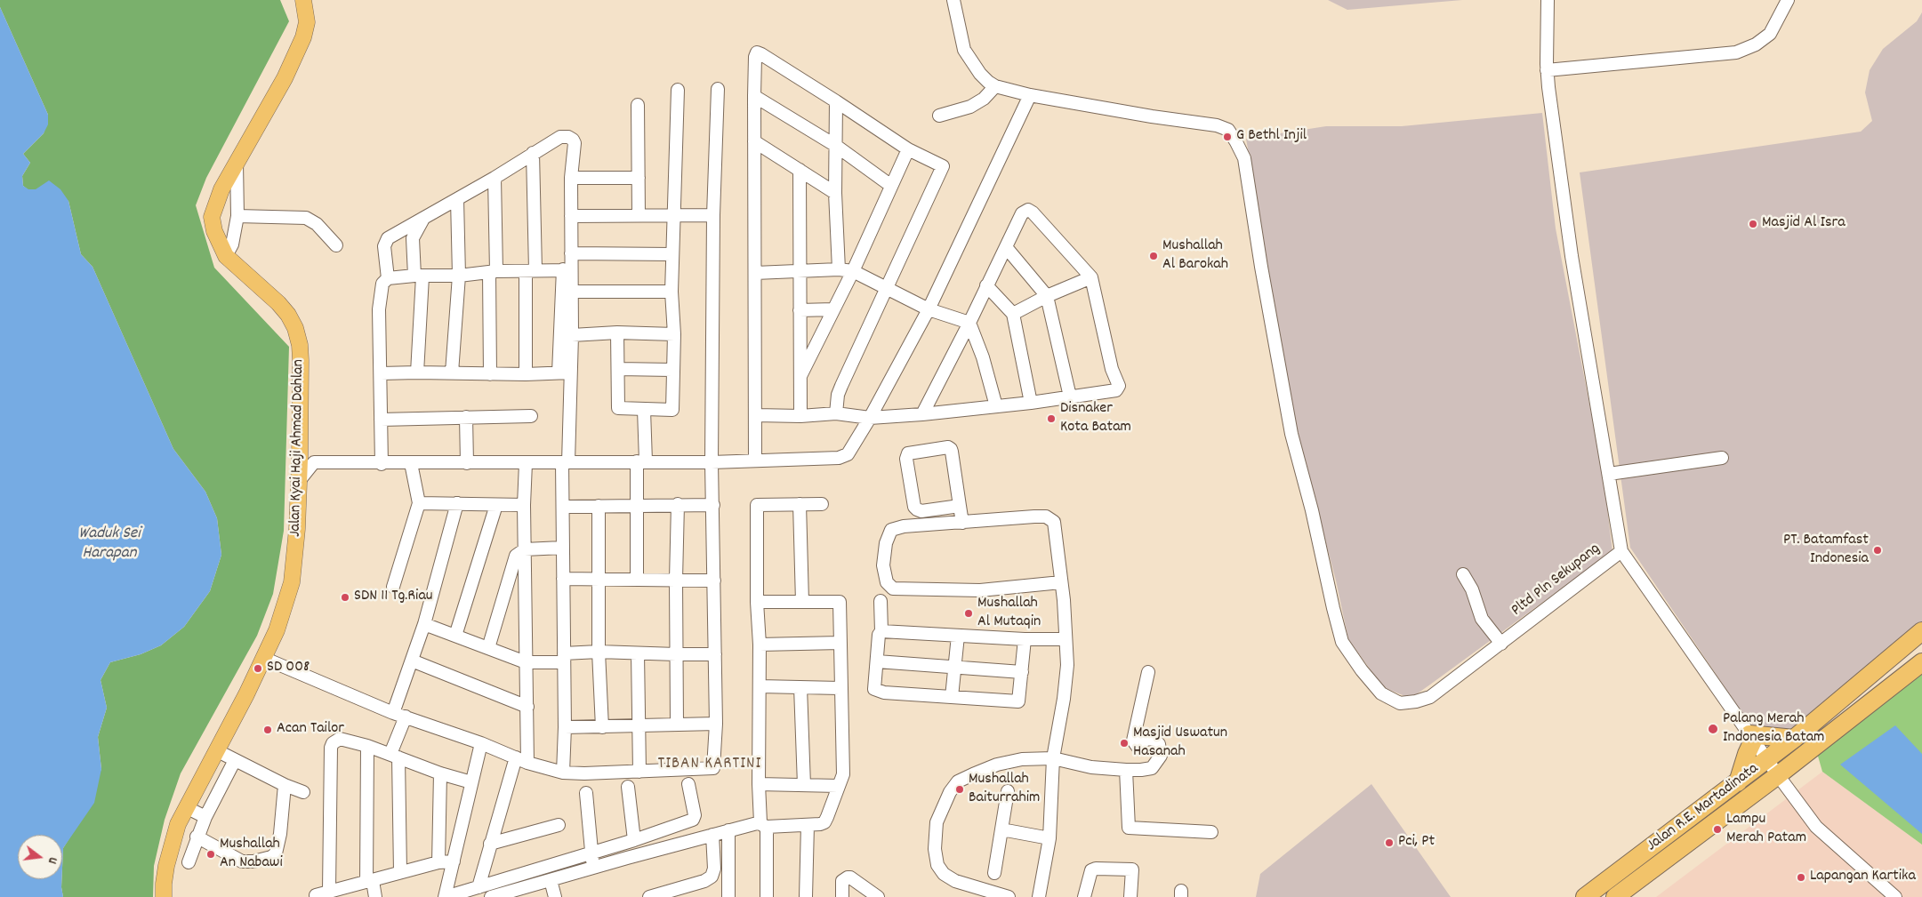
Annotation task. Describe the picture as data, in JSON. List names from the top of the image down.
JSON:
{
  "streets": {
    "highway": ["Jalan R.E. Martadinata"],
    "main road": ["Jalan Kyai Haji Ahmad Dahlan"],
    "street": ["Pltd Pln Sekupang"]
  },
  "districts": ["TIBAN KARTINI"],
  "water": ["Waduk Sei Harapan"],
  "places": [
    "G Bethl Injil",
    "Masjid Al Isra",
    "Mushallah Al Barokah",
    "Disnaker Kota Batam",
    "PT. Batamfast Indonesia",
    "SDN 11 Tg.Riau",
    "Mushallah Al Mutaqin",
    "SD 008",
    "Palang Merah Indonesia Batam",
    "Acan Tailor",
    "Masjid Uswatun Hasanah",
    "Mushallah Baiturrahim",
    "Lampu Merah Patam",
    "Pci, Pt",
    "Mushallah An Nabawi",
    "Lapangan Kartika"
  ],
  "north": "right"
}
